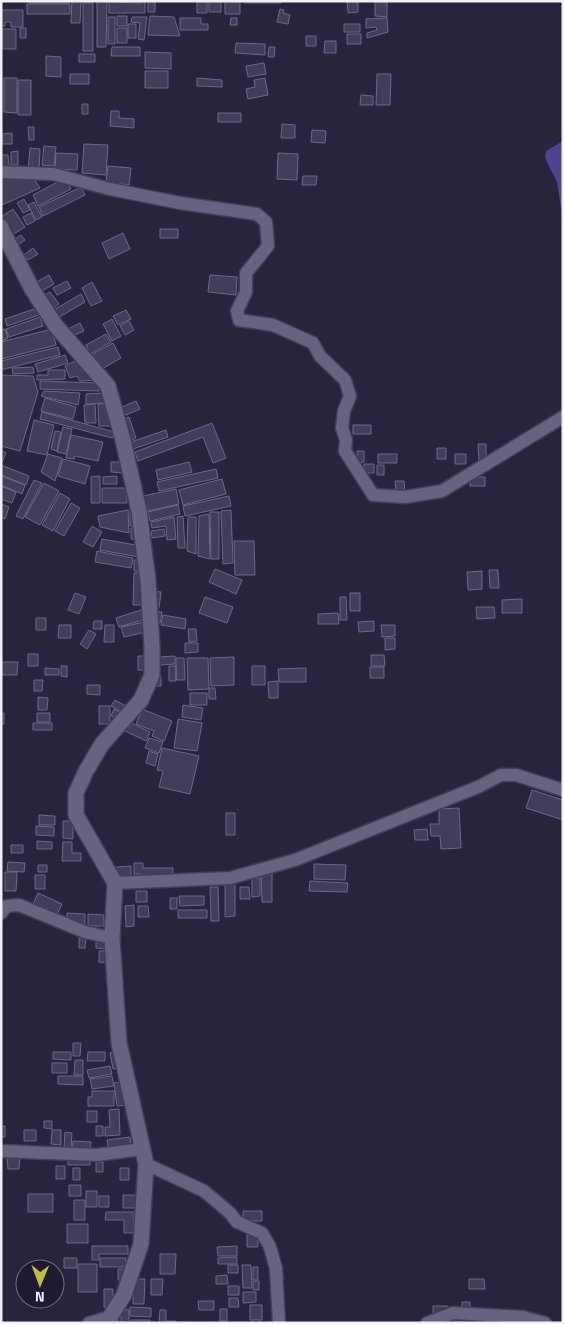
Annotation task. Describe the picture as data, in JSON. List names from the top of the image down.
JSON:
{
  "north": "bottom"
}
